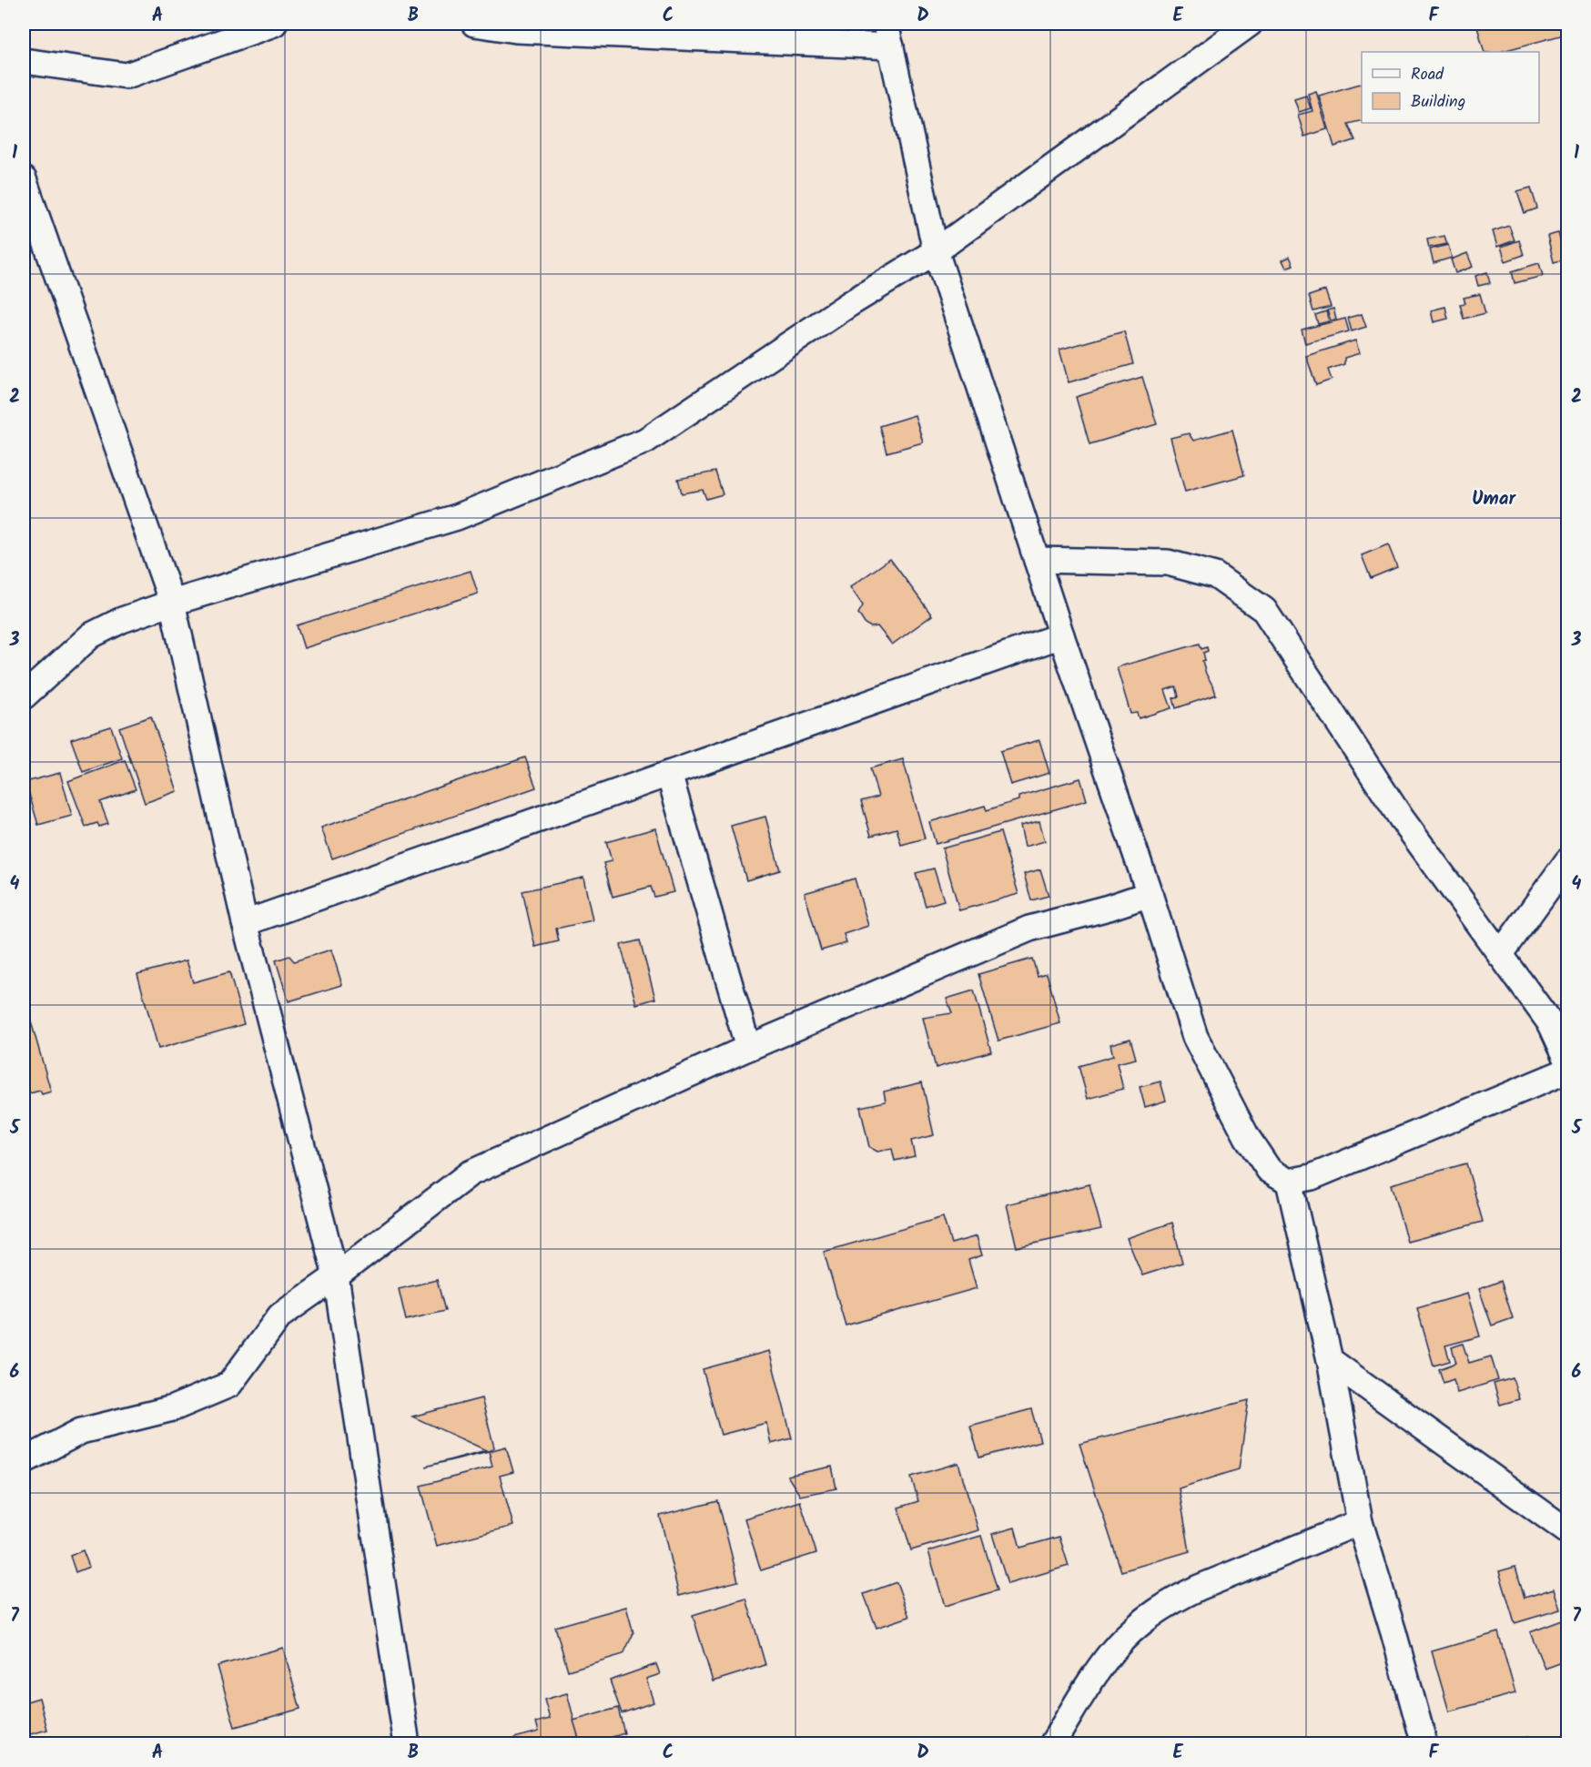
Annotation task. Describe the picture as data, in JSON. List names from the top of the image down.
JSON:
{
  "districts": ["Umar"],
  "legend": ["Road", "Building"],
  "grid": {
    "columns": [
      "A",
      "B",
      "C",
      "D",
      "E",
      "F"
    ],
    "rows": [
      "1",
      "2",
      "3",
      "4",
      "5",
      "6",
      "7"
    ]
  }
}
